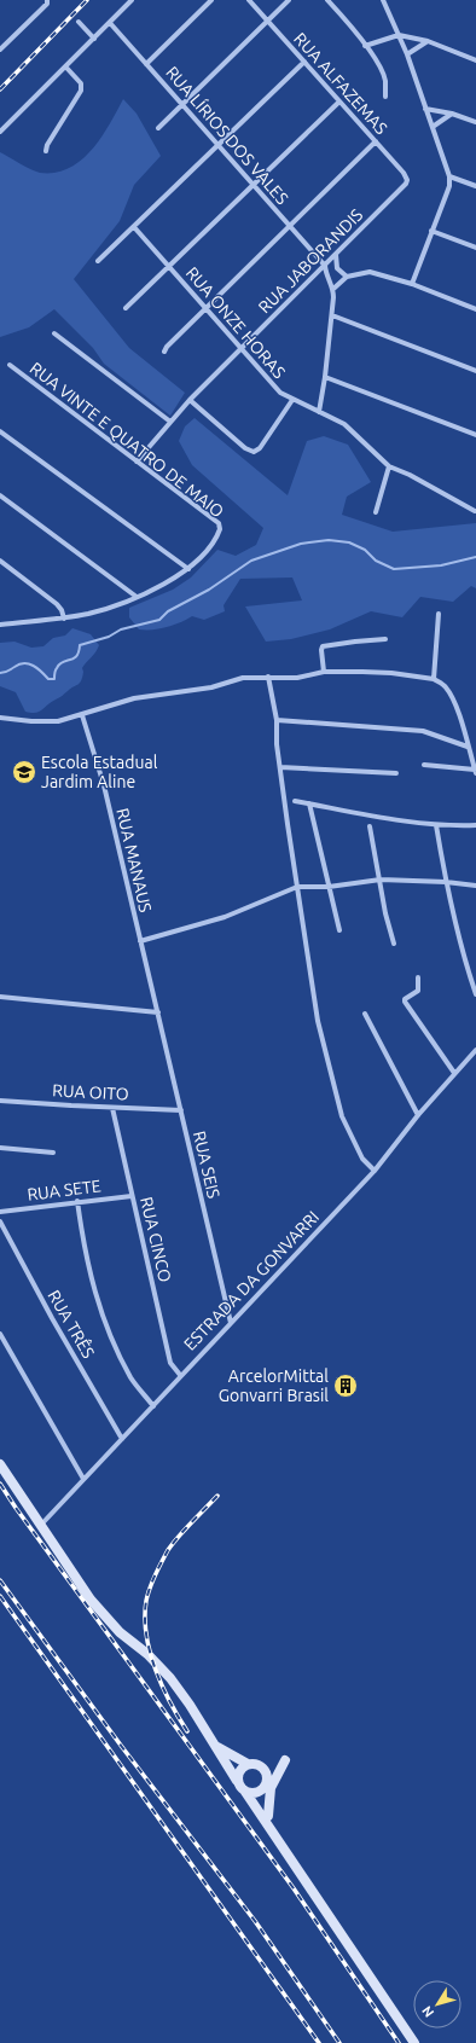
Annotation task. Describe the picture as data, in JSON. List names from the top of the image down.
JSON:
{
  "streets": {
    "street": [
      "RUA ALFAZEMAS",
      "RUA LÍRIOS DOS VALES",
      "RUA JABORANDIS",
      "RUA ONZE HORAS",
      "RUA VINTE E QUATRO DE MAIO",
      "RUA MANAUS",
      "RUA OITO",
      "RUA SEIS",
      "RUA SETE",
      "RUA CINCO",
      "ESTRADA DA GONVARRI",
      "RUA TRÊS"
    ]
  },
  "crossings": [
    ["RUA ALFAZEMAS", "RUA JABORANDIS"],
    ["RUA LÍRIOS DOS VALES", "RUA JABORANDIS"],
    ["RUA JABORANDIS", "RUA ONZE HORAS"],
    ["RUA JABORANDIS", "RUA VINTE E QUATRO DE MAIO"],
    ["RUA MANAUS", "RUA SEIS"],
    ["RUA OITO", "RUA SEIS"],
    ["RUA OITO", "RUA CINCO"],
    ["RUA SEIS", "ESTRADA DA GONVARRI"],
    ["RUA SETE", "RUA CINCO"],
    ["RUA CINCO", "ESTRADA DA GONVARRI"],
    ["ESTRADA DA GONVARRI", "RUA TRÊS"]
  ],
  "places": {
    "school or university": ["Escola Estadual Jardim Aline"],
    "building": ["ArcelorMittal Gonvarri Brasil"]
  },
  "north": "bottom left"
}
